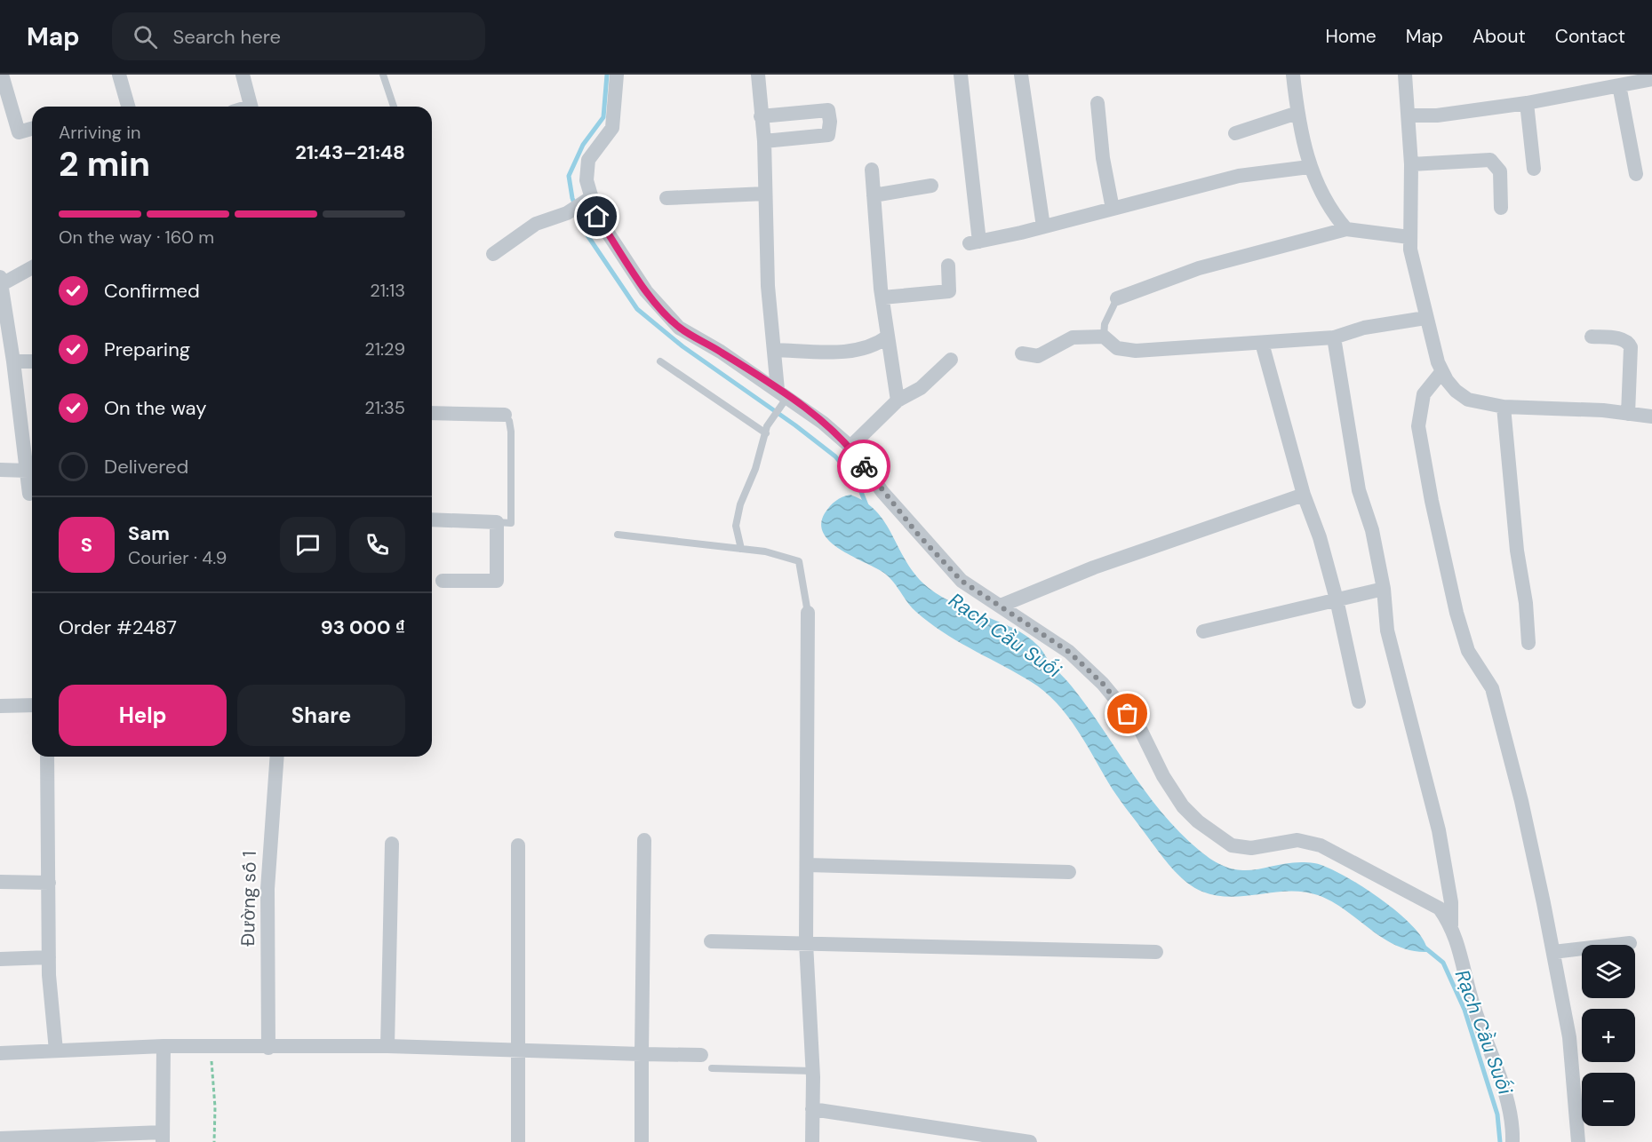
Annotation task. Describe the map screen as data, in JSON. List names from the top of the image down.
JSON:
{
  "streets": {
    "street": ["Đường số 1"]
  },
  "water": ["Rạch Cầu Suối"],
  "page": {
    "header": "Map",
    "search": "Search here",
    "nav": [
      "Home",
      "Map",
      "About",
      "Contact"
    ],
    "heading": ["2 min", "Arriving in", "21:43–21:48"],
    "panel": [
      "Sam",
      "Courier · 4.9",
      "Order #2487",
      "93 000 ₫"
    ],
    "bar": "On the way · 160 m",
    "list": [
      ["Confirmed", "21:13"],
      ["Preparing", "21:29"],
      ["On the way", "21:35"],
      "Delivered"
    ],
    "round": "S",
    "buttons": ["Help", "Share"],
    "map_buttons": ["+", "−"]
  }
}
